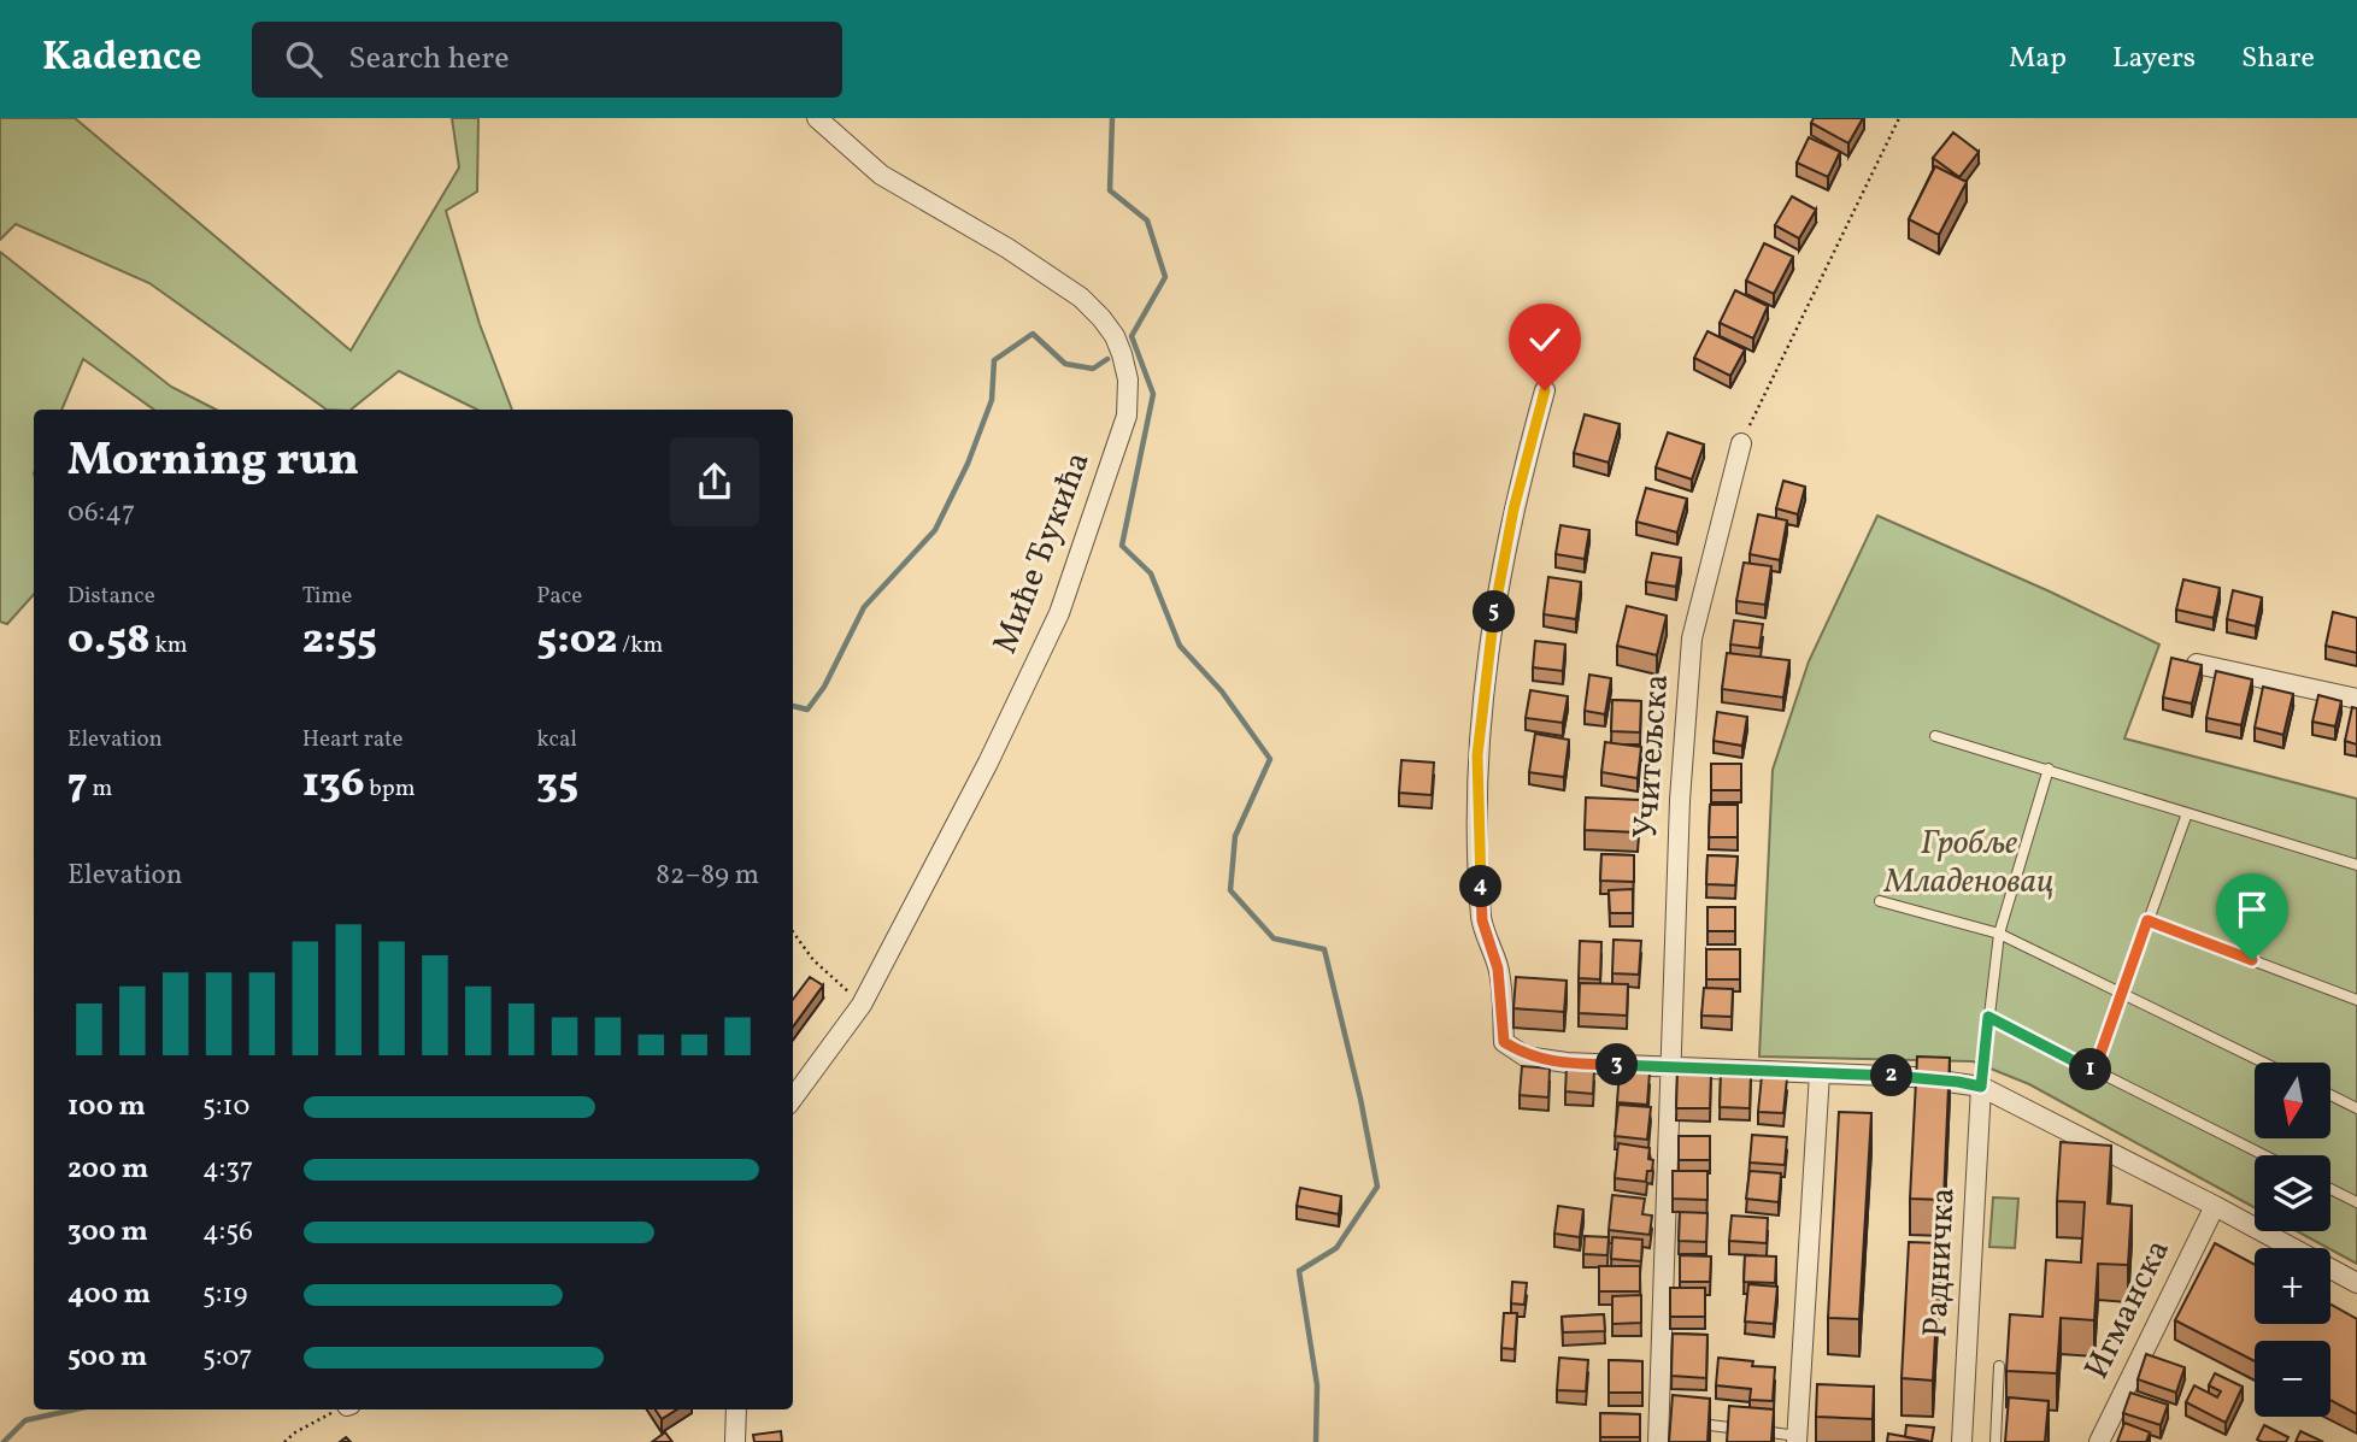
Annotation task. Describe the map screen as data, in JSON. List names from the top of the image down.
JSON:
{
  "streets": {
    "street": [
      "Миће Ђукића",
      "Учитељска",
      "Радничка",
      "Игманска"
    ]
  },
  "parks": ["Гробље Младеновац"],
  "north": "bottom",
  "page": {
    "header": "Kadence",
    "search": "Search here",
    "nav": ["Map", "Layers", "Share"],
    "heading": ["Morning run", "06:47"],
    "stats": [
      ["Distance", "0.58 km"],
      ["Time", "2:55"],
      ["Pace", "5:02 /km"],
      ["Elevation", "7 m"],
      ["Heart rate", "136 bpm"],
      ["kcal", "35"]
    ],
    "pins": [
      "5",
      "4",
      "3",
      "1",
      "2"
    ],
    "chart": ["Elevation", "82–89 m"],
    "map_buttons": ["+", "−"],
    "list": [
      {
        "name": "100 m",
        "note": "5:10"
      },
      {
        "name": "200 m",
        "note": "4:37"
      },
      {
        "name": "300 m",
        "note": "4:56"
      },
      {
        "name": "400 m",
        "note": "5:19"
      },
      {
        "name": "500 m",
        "note": "5:07"
      }
    ]
  }
}
